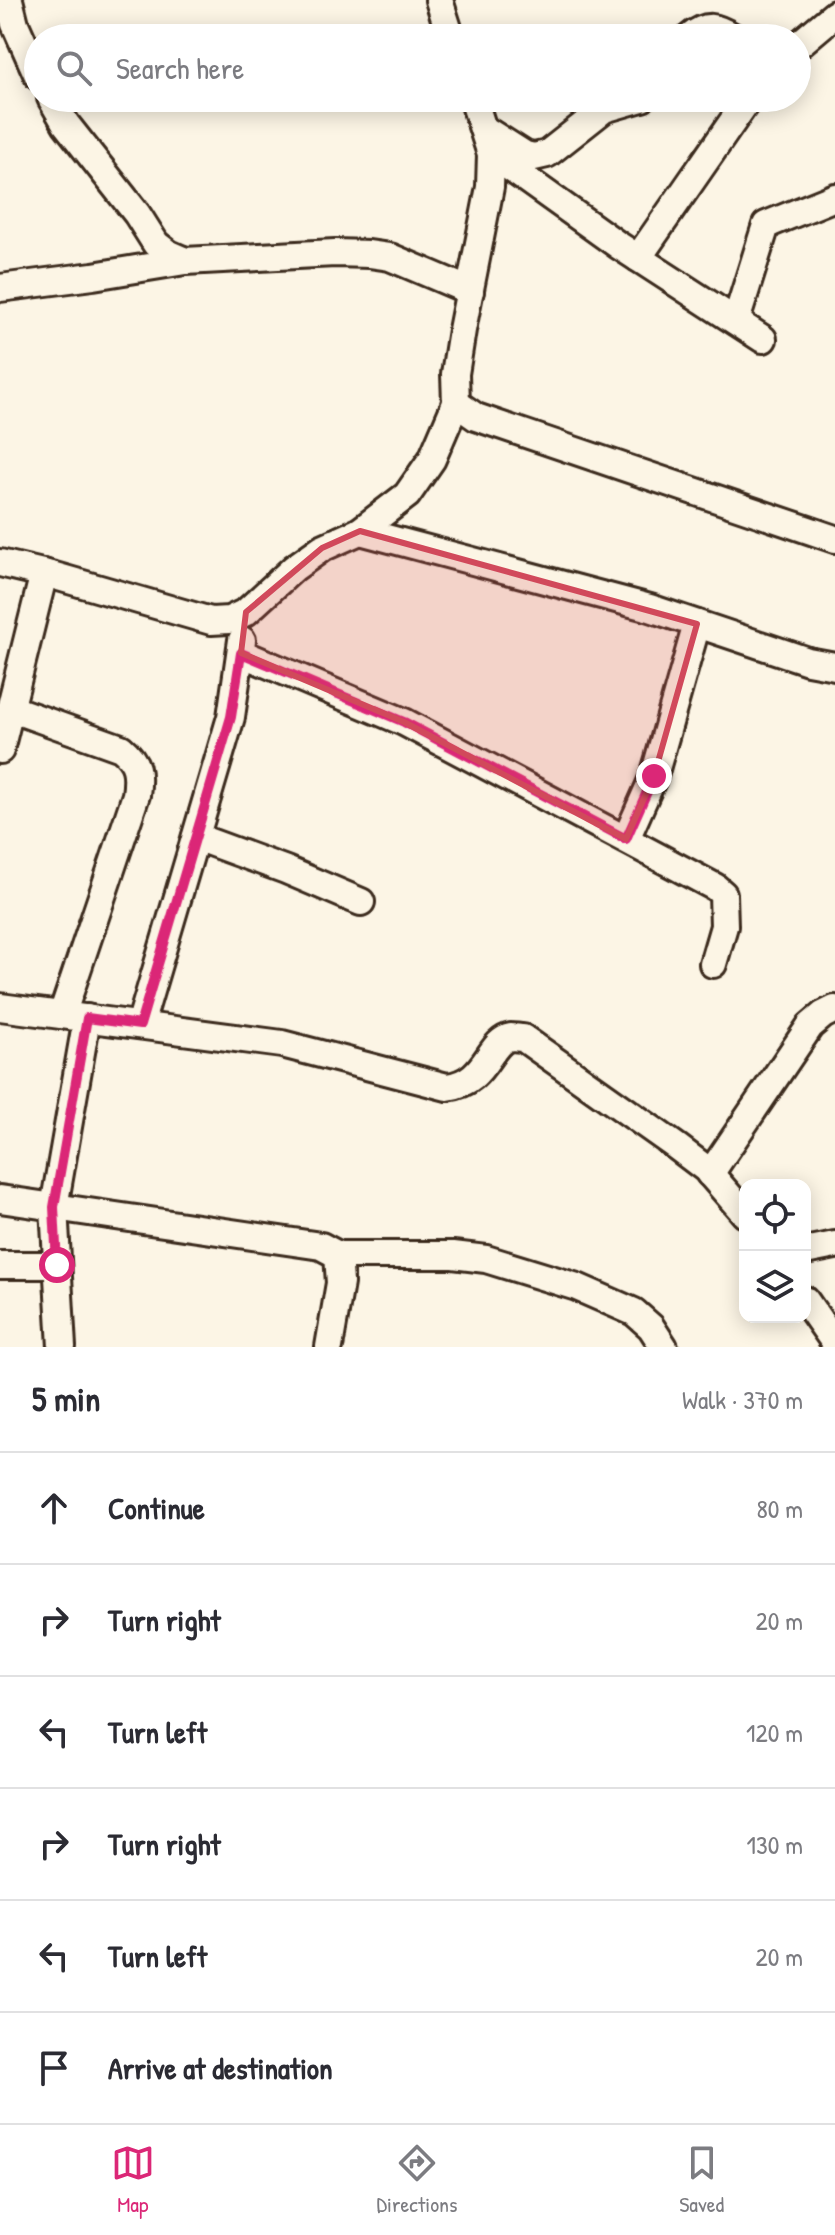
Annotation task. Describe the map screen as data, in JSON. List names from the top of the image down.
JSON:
{
  "page": {
    "search": "Search here",
    "heading": ["5 min", "Walk · 370 m"],
    "list": [
      ["Continue", "80 m"],
      ["Turn right", "20 m"],
      ["Turn left", "120 m"],
      ["Turn right", "130 m"],
      ["Turn left", "20 m"],
      "Arrive at destination"
    ],
    "nav": ["Map", "Directions", "Saved"]
  }
}
